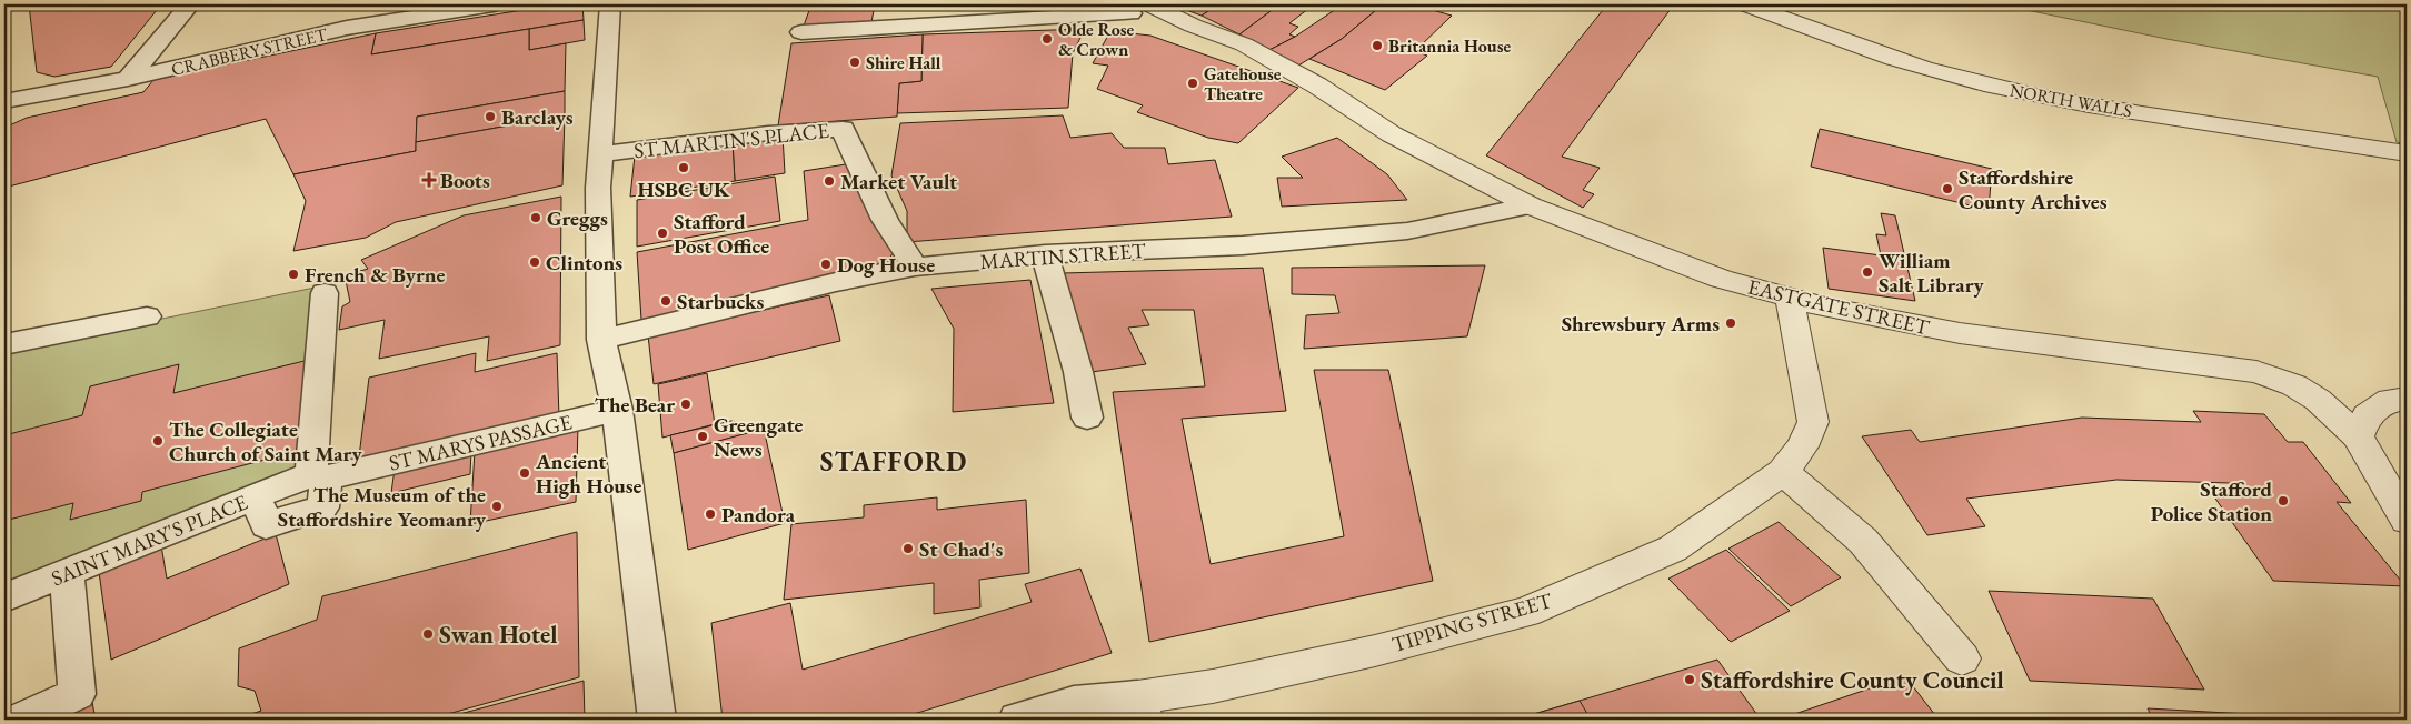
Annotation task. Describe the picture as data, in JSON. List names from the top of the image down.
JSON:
{
  "streets": {
    "street": [
      "CRABBERY STREET",
      "NORTH WALLS",
      "ST MARTIN'S PLACE",
      "MARTIN STREET",
      "EASTGATE STREET",
      "ST MARYS PASSAGE",
      "SAINT MARY'S PLACE",
      "TIPPING STREET"
    ]
  },
  "crossings": [
    ["ST MARTIN'S PLACE", "MARTIN STREET"],
    ["MARTIN STREET", "EASTGATE STREET"],
    ["EASTGATE STREET", "TIPPING STREET"],
    ["ST MARYS PASSAGE", "SAINT MARY'S PLACE"]
  ],
  "districts": ["STAFFORD"],
  "places": {
    "other": [
      "Olde Rose & Crown",
      "Britannia House",
      "Shire Hall",
      "Gatehouse Theatre",
      "Barclays",
      "HSBC UK",
      "Market Vault",
      "Staffordshire County Archives",
      "Greggs",
      "Stafford Post Office",
      "Clintons",
      "Dog House",
      "William Salt Library",
      "French & Byrne",
      "Starbucks",
      "Shrewsbury Arms",
      "The Bear",
      "Greengate News",
      "The Collegiate Church of Saint Mary",
      "Ancient High House",
      "Stafford Police Station",
      "The Museum of the Staffordshire Yeomanry",
      "Pandora",
      "St Chad's",
      "Swan Hotel",
      "Staffordshire County Council"
    ],
    "health": ["Boots"]
  }
}
